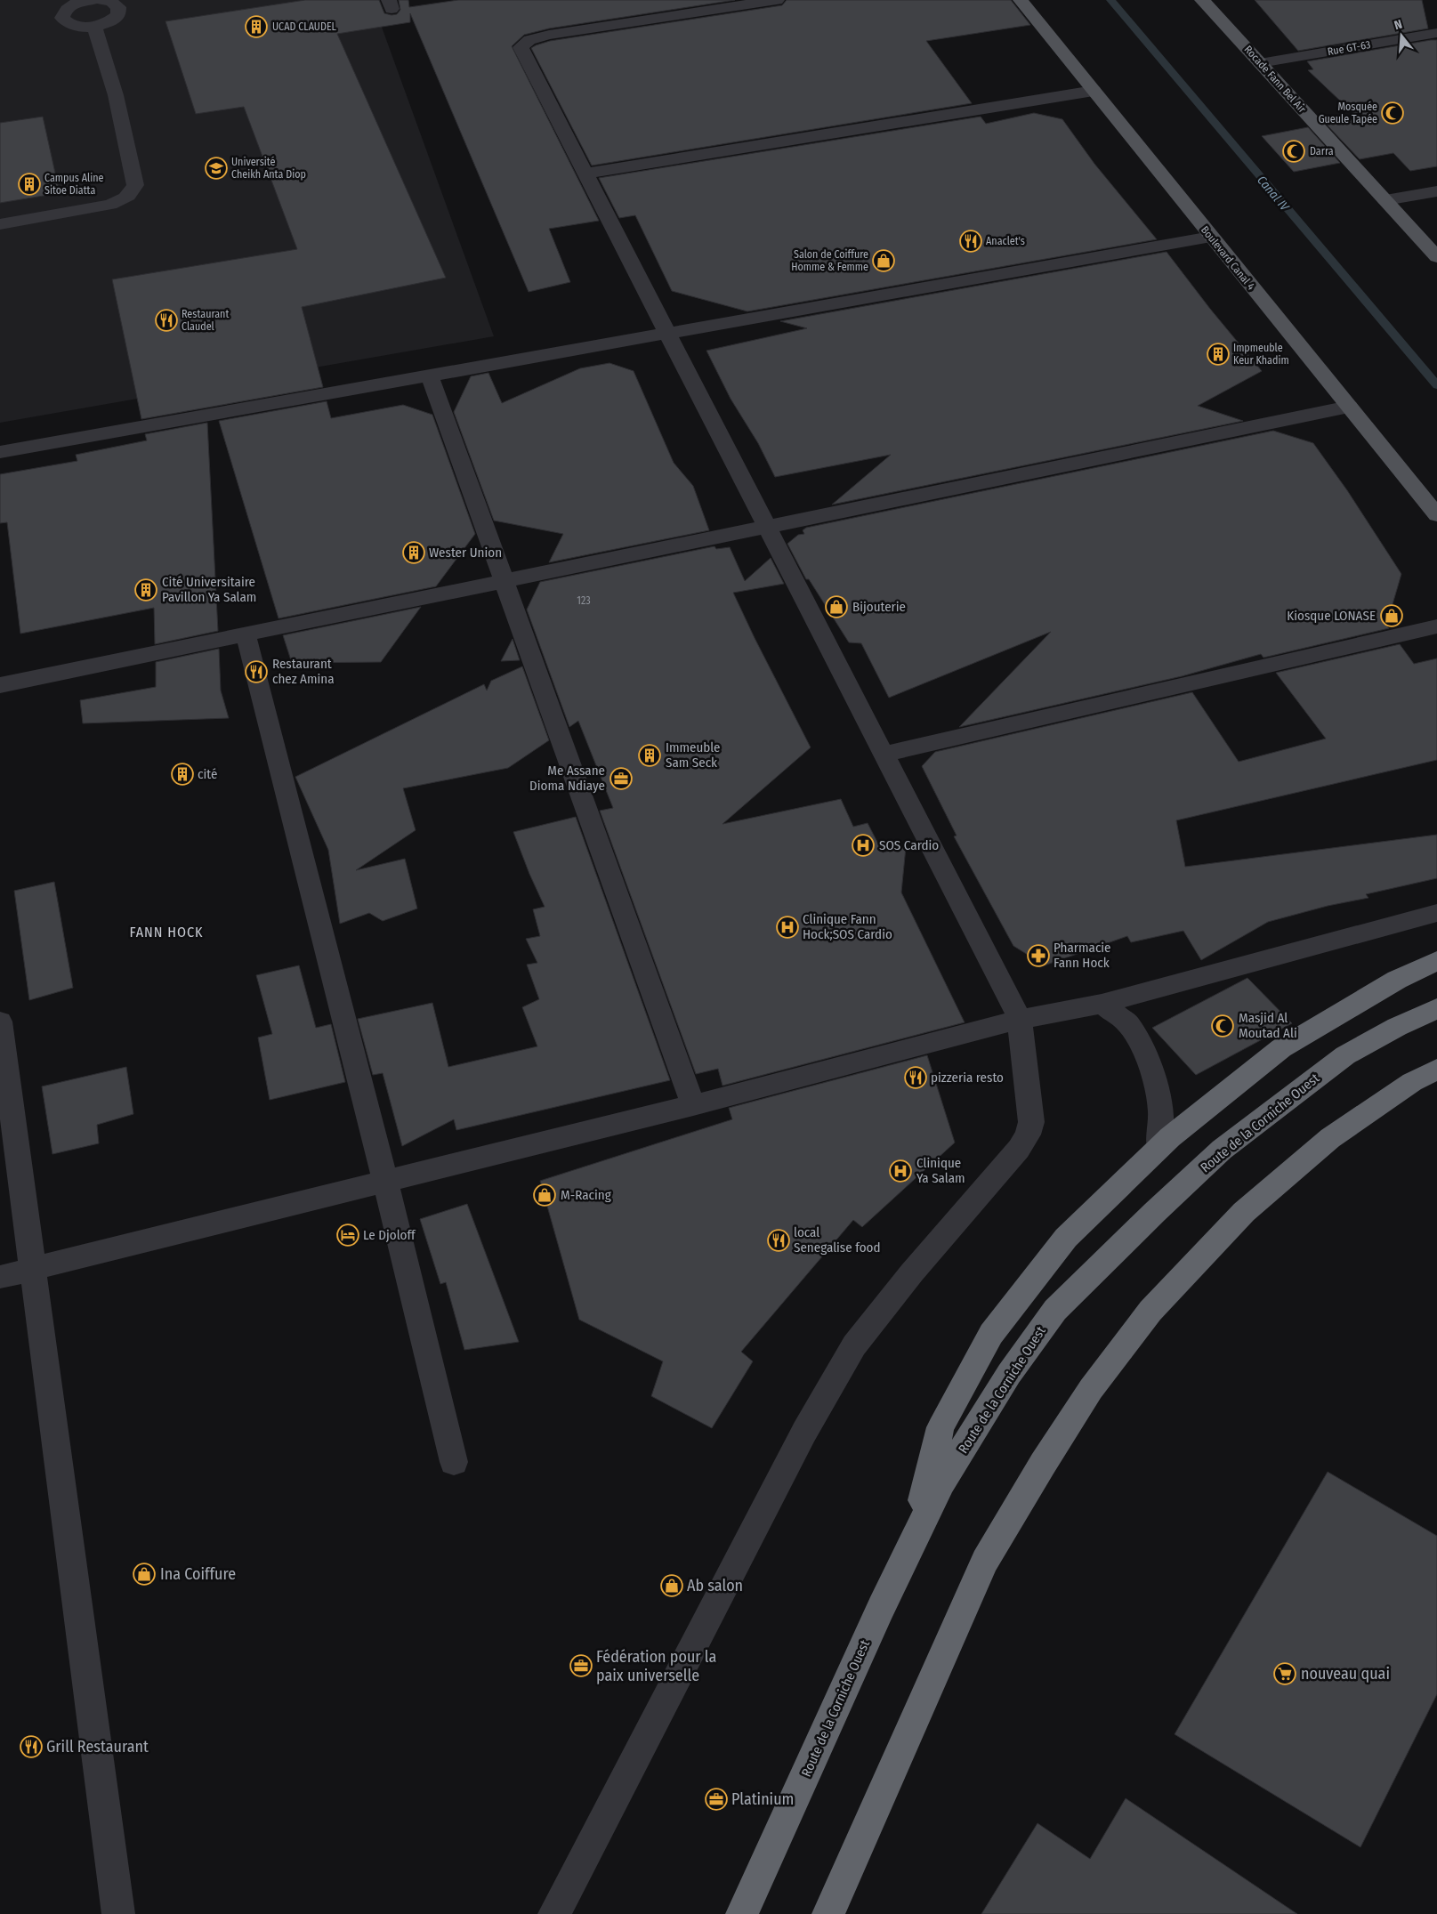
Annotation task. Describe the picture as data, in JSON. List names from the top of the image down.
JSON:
{
  "streets": {
    "highway": ["Route de la Corniche Ouest"],
    "main road": ["Rocade Fann Bel Air", "Boulevard Canal 4"],
    "street": ["Rue GT-63"]
  },
  "crossings": [
    ["Rue GT-63", "Rocade Fann Bel Air"]
  ],
  "districts": ["FANN HOCK"],
  "water": ["Canal IV"],
  "places": {
    "building": [
      "UCAD CLAUDEL",
      "Campus Aline Sitoe Diatta",
      "Impmeuble Keur Khadim",
      "Wester Union",
      "Cité Universitaire Pavillon Ya Salam",
      "Immeuble Sam Seck",
      "cité"
    ],
    "mosque": ["Mosquée Gueule Tapée", "Darra", "Masjid Al Moutad Ali"],
    "school or university": ["Université Cheikh Anta Diop"],
    "restaurant": [
      "Anaclet's",
      "Restaurant Claudel",
      "Restaurant chez Amina",
      "pizzeria resto",
      "local Senegalise food",
      "Grill Restaurant"
    ],
    "shop": [
      "Salon de Coiffure Homme & Femme",
      "Bijouterie",
      "Kiosque LONASE",
      "M-Racing",
      "Ina Coiffure",
      "Ab salon"
    ],
    "office": ["Me Assane Dioma Ndiaye", "Fédération pour la paix universelle", "Platinium"],
    "hospital": ["SOS Cardio", "Clinique Fann Hock;SOS Cardio", "Clinique Ya Salam"],
    "pharmacy": ["Pharmacie Fann Hock"],
    "hotel": ["Le Djoloff"],
    "supermarket": ["nouveau quai"]
  },
  "house_numbers": ["123"],
  "north": "top"
}
